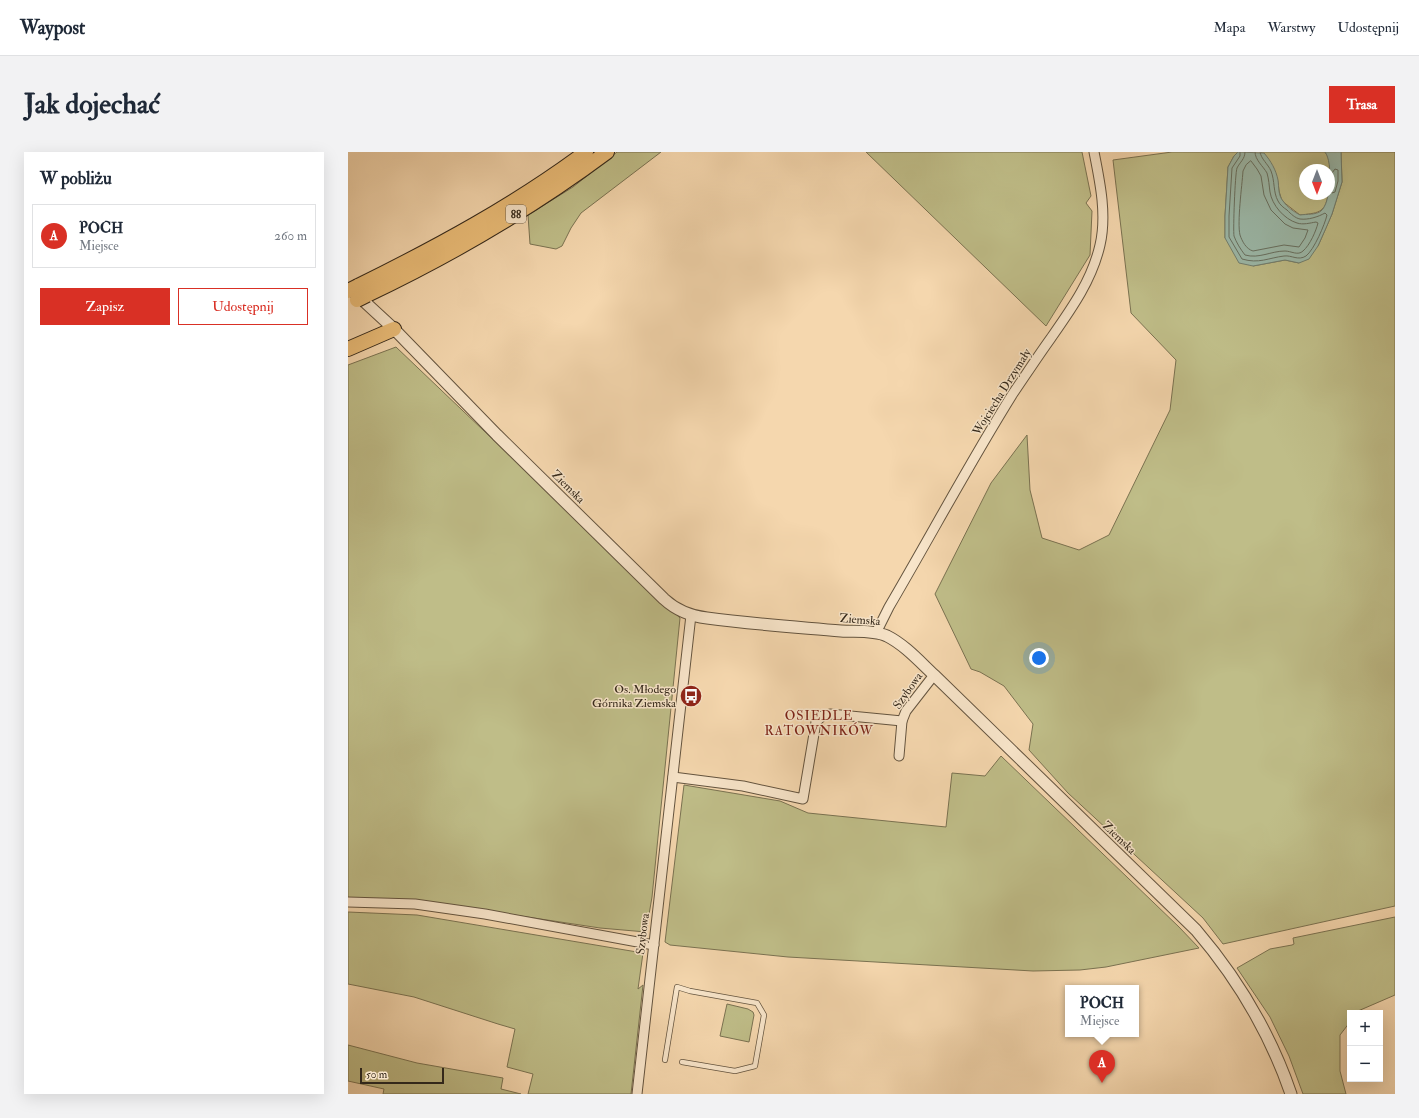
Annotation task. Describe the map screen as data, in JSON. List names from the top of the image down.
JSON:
{
  "streets": {
    "main road": ["88"],
    "street": ["Wojciecha Drzymały", "Ziemska", "Szybowa"]
  },
  "crossings": [
    ["88", "Ziemska"],
    ["Wojciecha Drzymały", "Ziemska"],
    ["Ziemska", "Szybowa"]
  ],
  "districts": ["OSIEDLE RATOWNIKÓW"],
  "places": {
    "bus stop": ["Os. Młodego Górnika Ziemska"]
  },
  "scale_bar": "50 m",
  "north": "bottom",
  "page": {
    "header": "Waypost",
    "nav": ["Mapa", "Warstwy", "Udostępnij"],
    "buttons": [
      "Trasa",
      ["Zapisz", "Udostępnij"]
    ],
    "title": "Jak dojechać",
    "heading": "W pobliżu",
    "list": [
      {
        "mark": "A",
        "name": "POCH",
        "note": "Miejsce",
        "value": "260 m"
      }
    ],
    "popup": ["POCH", "Miejsce"],
    "map_buttons": ["+", "−"],
    "pins": "A",
    "scale": "50 m"
  }
}
